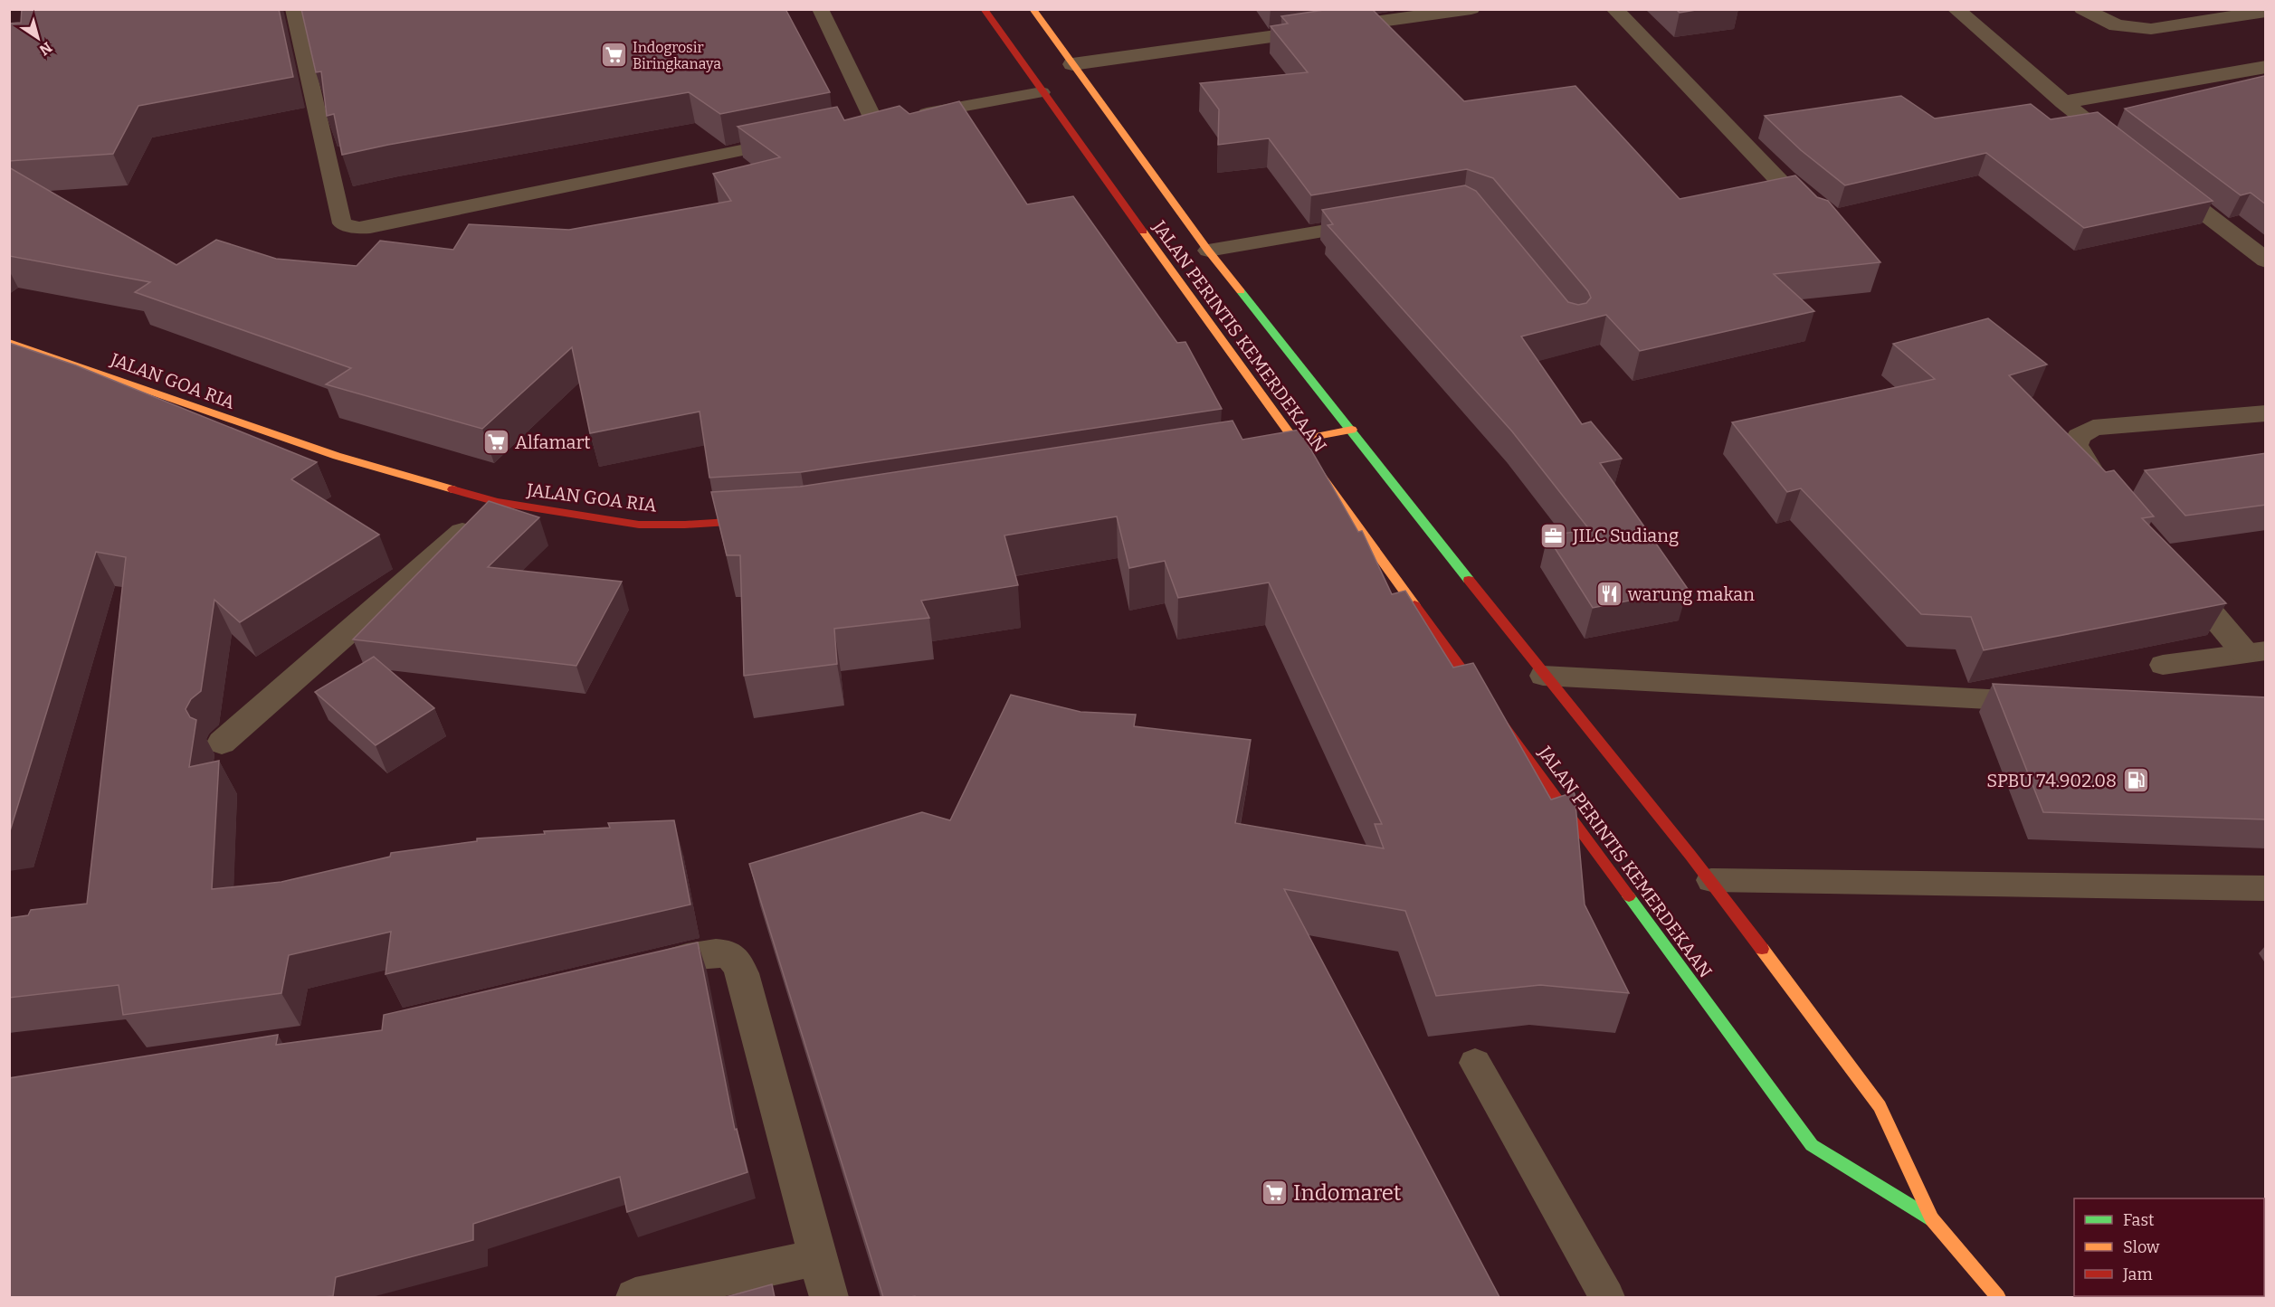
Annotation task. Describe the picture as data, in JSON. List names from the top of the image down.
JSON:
{
  "streets": {
    "main road": ["JALAN PERINTIS KEMERDEKAAN", "JALAN GOA RIA"]
  },
  "places": {
    "supermarket": ["Indogrosir Biringkanaya", "Alfamart", "Indomaret"],
    "office": ["JILC Sudiang"],
    "restaurant": ["warung makan"],
    "fuel station": ["SPBU 74.902.08"]
  },
  "legend": ["Fast", "Slow", "Jam"],
  "north": "bottom right"
}
